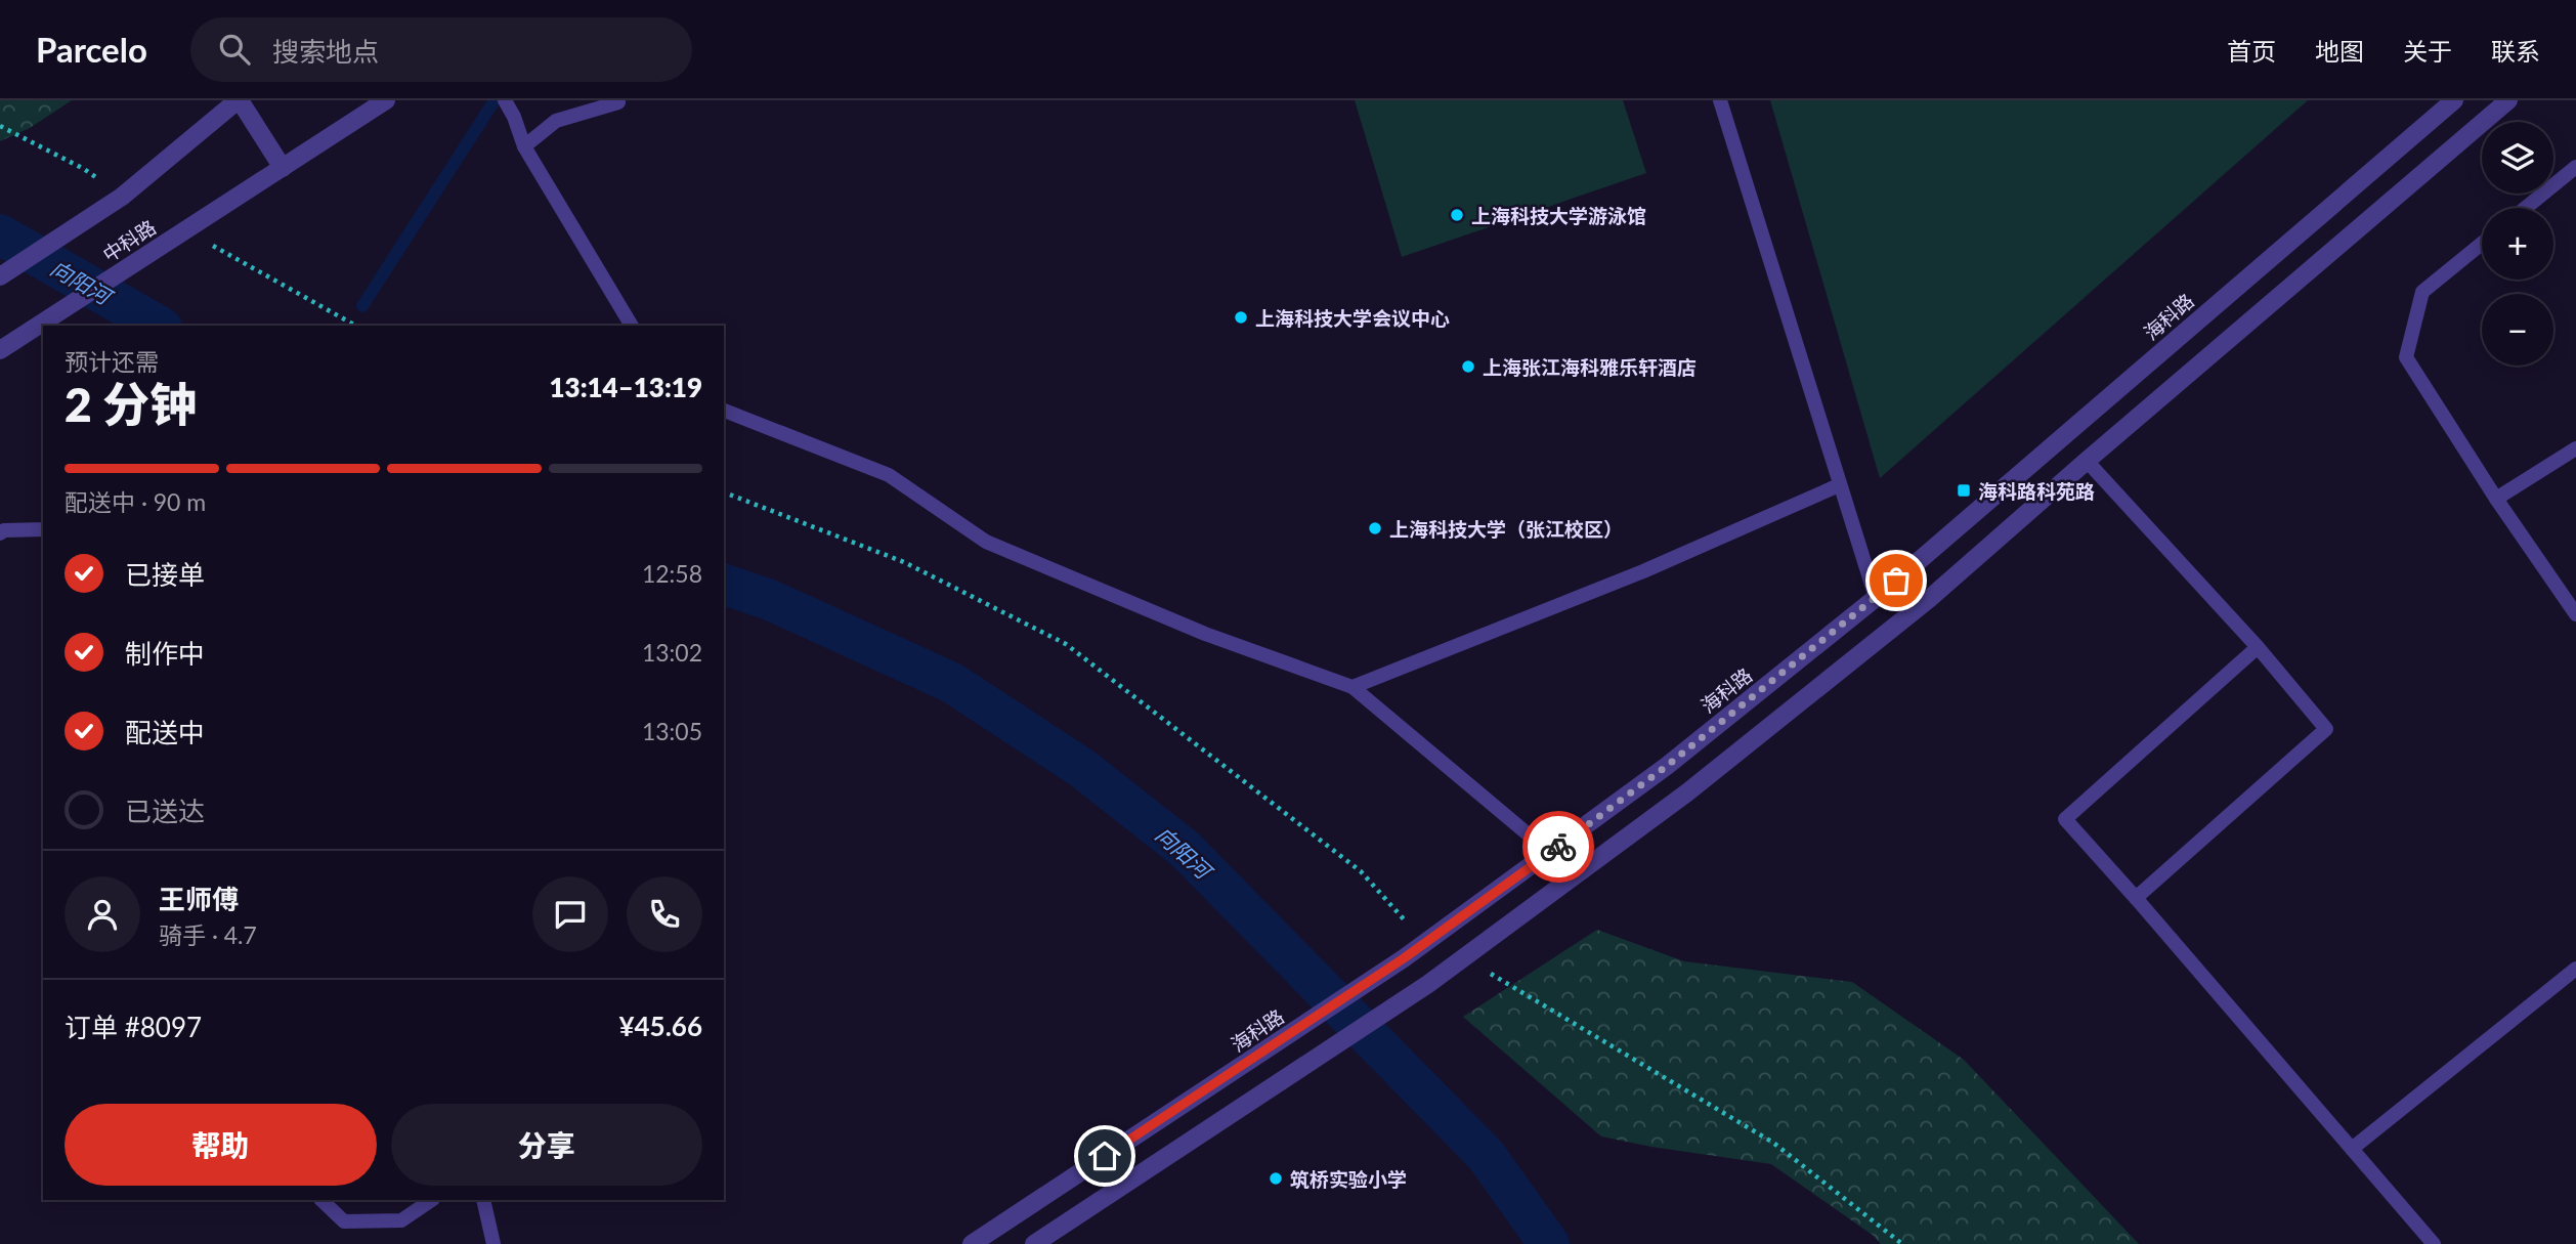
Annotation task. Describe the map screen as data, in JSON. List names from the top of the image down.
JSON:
{
  "streets": {
    "street": ["中科路", "海科路"]
  },
  "water": ["向阳河"],
  "places": {
    "other": [
      "上海科技大学游泳馆",
      "上海科技大学会议中心",
      "上海张江海科雅乐轩酒店",
      "上海科技大学（张江校区）",
      "筑桥实验小学"
    ],
    "transit": ["海科路科苑路"]
  },
  "page": {
    "header": "Parcelo",
    "search": "搜索地点",
    "nav": [
      "首页",
      "地图",
      "关于",
      "联系"
    ],
    "map_buttons": ["+", "−"],
    "heading": ["2 分钟", "预计还需", "13:14–13:19"],
    "panel": [
      "王师傅",
      "骑手 · 4.7",
      "订单 #8097",
      "¥45.66"
    ],
    "bar": "配送中 · 90 m",
    "list": [
      ["已接单", "12:58"],
      ["制作中", "13:02"],
      ["配送中", "13:05"],
      "已送达"
    ],
    "buttons": ["帮助", "分享"]
  }
}
